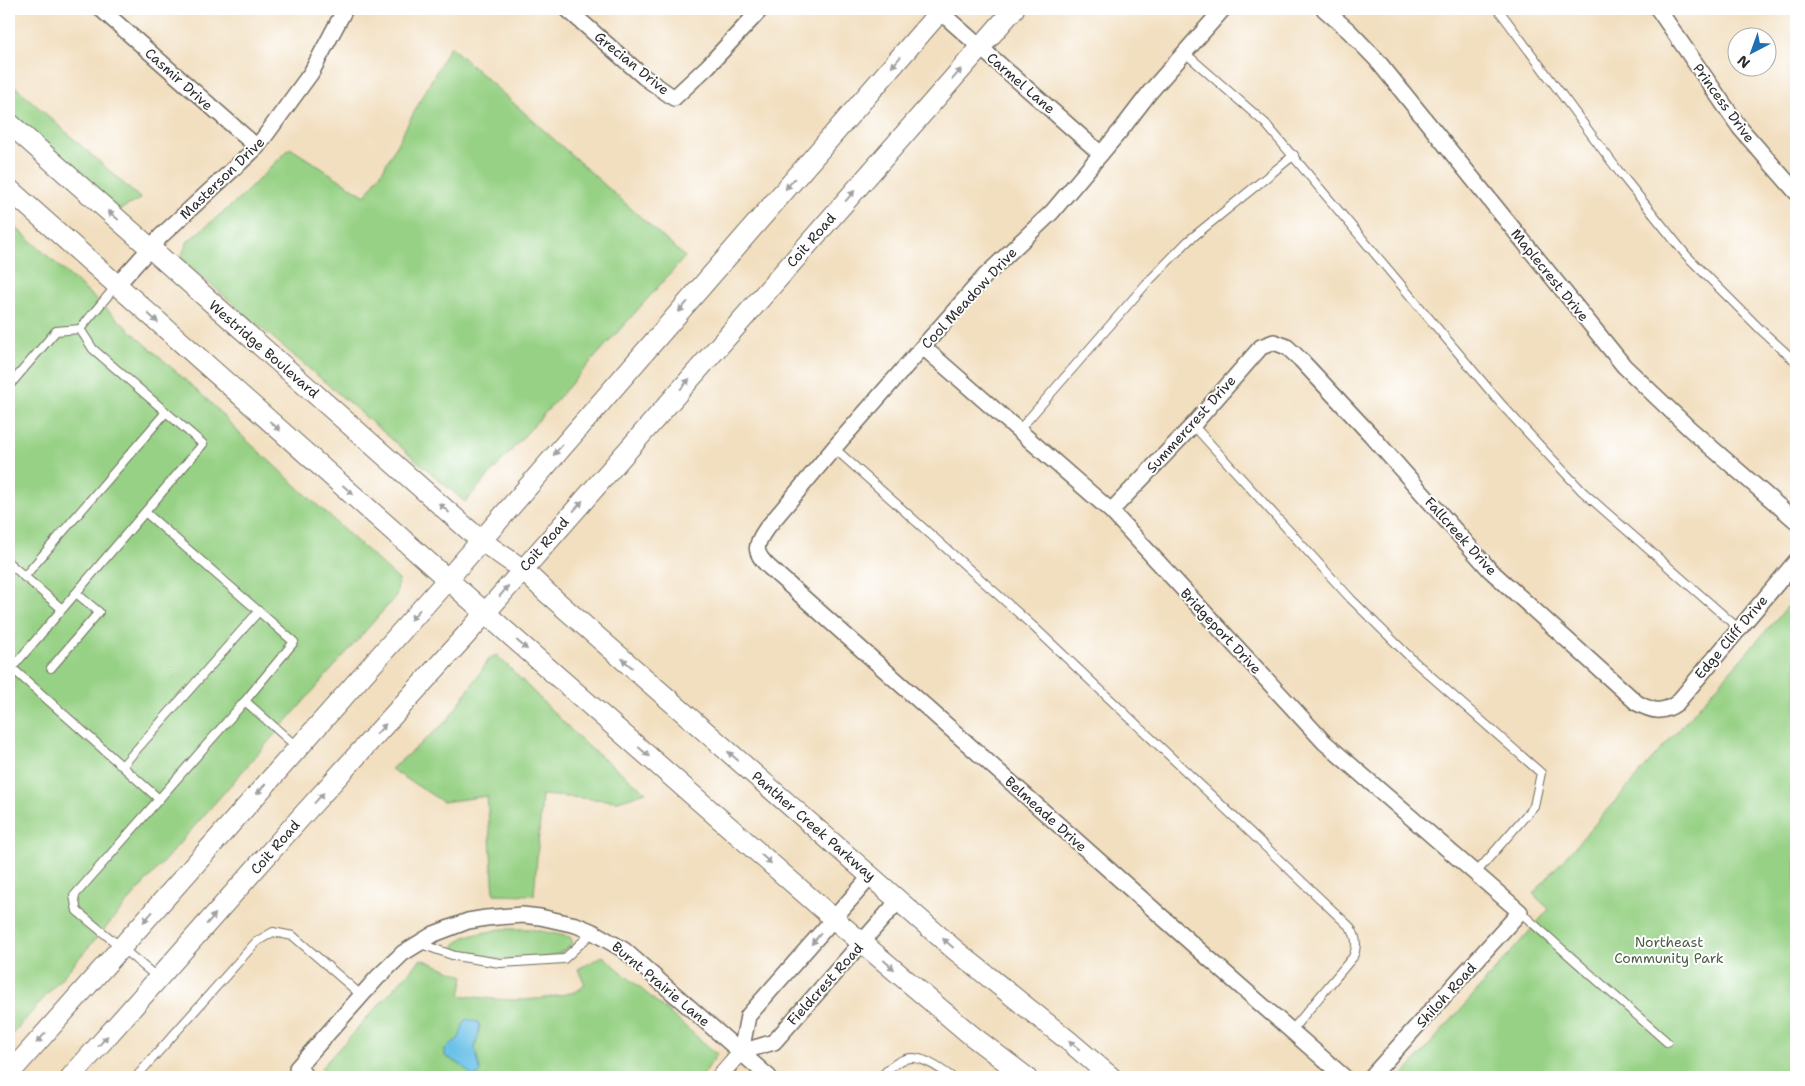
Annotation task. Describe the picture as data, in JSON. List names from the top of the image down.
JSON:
{
  "streets": {
    "main road": ["Coit Road", "Westridge Boulevard", "Panther Creek Parkway"],
    "street": [
      "Grecian Drive",
      "Casmir Drive",
      "Carmel Lane",
      "Princess Drive",
      "Masterson Drive",
      "Maplecrest Drive",
      "Cool Meadow Drive",
      "Summercrest Drive",
      "Fallcreek Drive",
      "Bridgeport Drive",
      "Edge Cliff Drive",
      "Belmeade Drive",
      "Burnt Prairie Lane",
      "Fieldcrest Road",
      "Shiloh Road"
    ]
  },
  "crossings": [
    ["Casmir Drive", "Masterson Drive"],
    ["Carmel Lane", "Coit Road"],
    ["Carmel Lane", "Cool Meadow Drive"],
    ["Masterson Drive", "Westridge Boulevard"],
    ["Coit Road", "Westridge Boulevard"],
    ["Coit Road", "Panther Creek Parkway"],
    ["Cool Meadow Drive", "Bridgeport Drive"],
    ["Cool Meadow Drive", "Belmeade Drive"],
    ["Westridge Boulevard", "Panther Creek Parkway"],
    ["Summercrest Drive", "Fallcreek Drive"],
    ["Summercrest Drive", "Bridgeport Drive"],
    ["Fallcreek Drive", "Edge Cliff Drive"],
    ["Bridgeport Drive", "Shiloh Road"],
    ["Panther Creek Parkway", "Fieldcrest Road"],
    ["Burnt Prairie Lane", "Fieldcrest Road"]
  ],
  "parks": ["Northeast Community Park"],
  "north": "bottom left"
}
